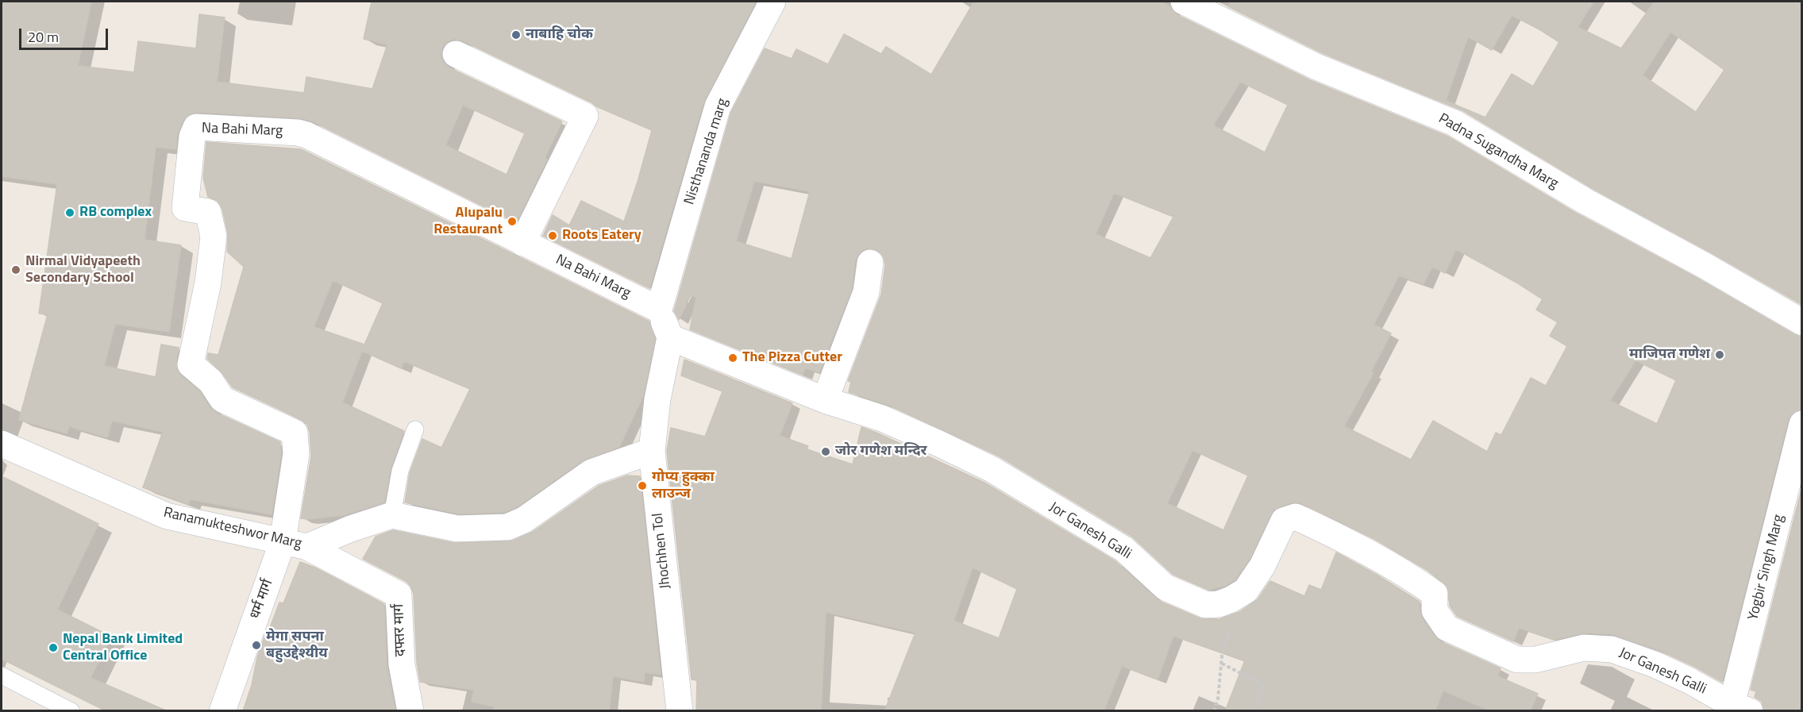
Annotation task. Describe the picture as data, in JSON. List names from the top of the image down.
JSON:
{
  "streets": {
    "street": [
      "Na Bahi Marg",
      "Nisthananda marg",
      "Padna Sugandha Marg",
      "Ranamukteshwor Marg",
      "Jor Ganesh Galli",
      "Jhochhen Tol",
      "Yogbir Singh Marg",
      "धर्म मार्ग",
      "दफ्तर मार्ग"
    ]
  },
  "crossings": [
    ["Na Bahi Marg", "Nisthananda marg"],
    ["Na Bahi Marg", "Ranamukteshwor Marg"],
    ["Na Bahi Marg", "धर्म मार्ग"],
    ["Na Bahi Marg", "दफ्तर मार्ग"],
    ["Ranamukteshwor Marg", "Jhochhen Tol"],
    ["Ranamukteshwor Marg", "धर्म मार्ग"],
    ["Ranamukteshwor Marg", "दफ्तर मार्ग"],
    ["Jor Ganesh Galli", "Jhochhen Tol"],
    ["Jor Ganesh Galli", "Yogbir Singh Marg"],
    ["धर्म मार्ग", "दफ्तर मार्ग"]
  ],
  "places": [
    "नाबाहि चोक",
    "RB complex",
    "Alupalu Restaurant",
    "Roots Eatery",
    "Nirmal Vidyapeeth Secondary School",
    "माजिपत गणेश",
    "The Pizza Cutter",
    "जोर गणेश मन्दिर",
    "गोप्य हुक्का लाउन्ज",
    "मेगा सपना बहुउद्देश्यीय",
    "Nepal Bank Limited Central Office"
  ],
  "scale_bar": "20 m"
}
